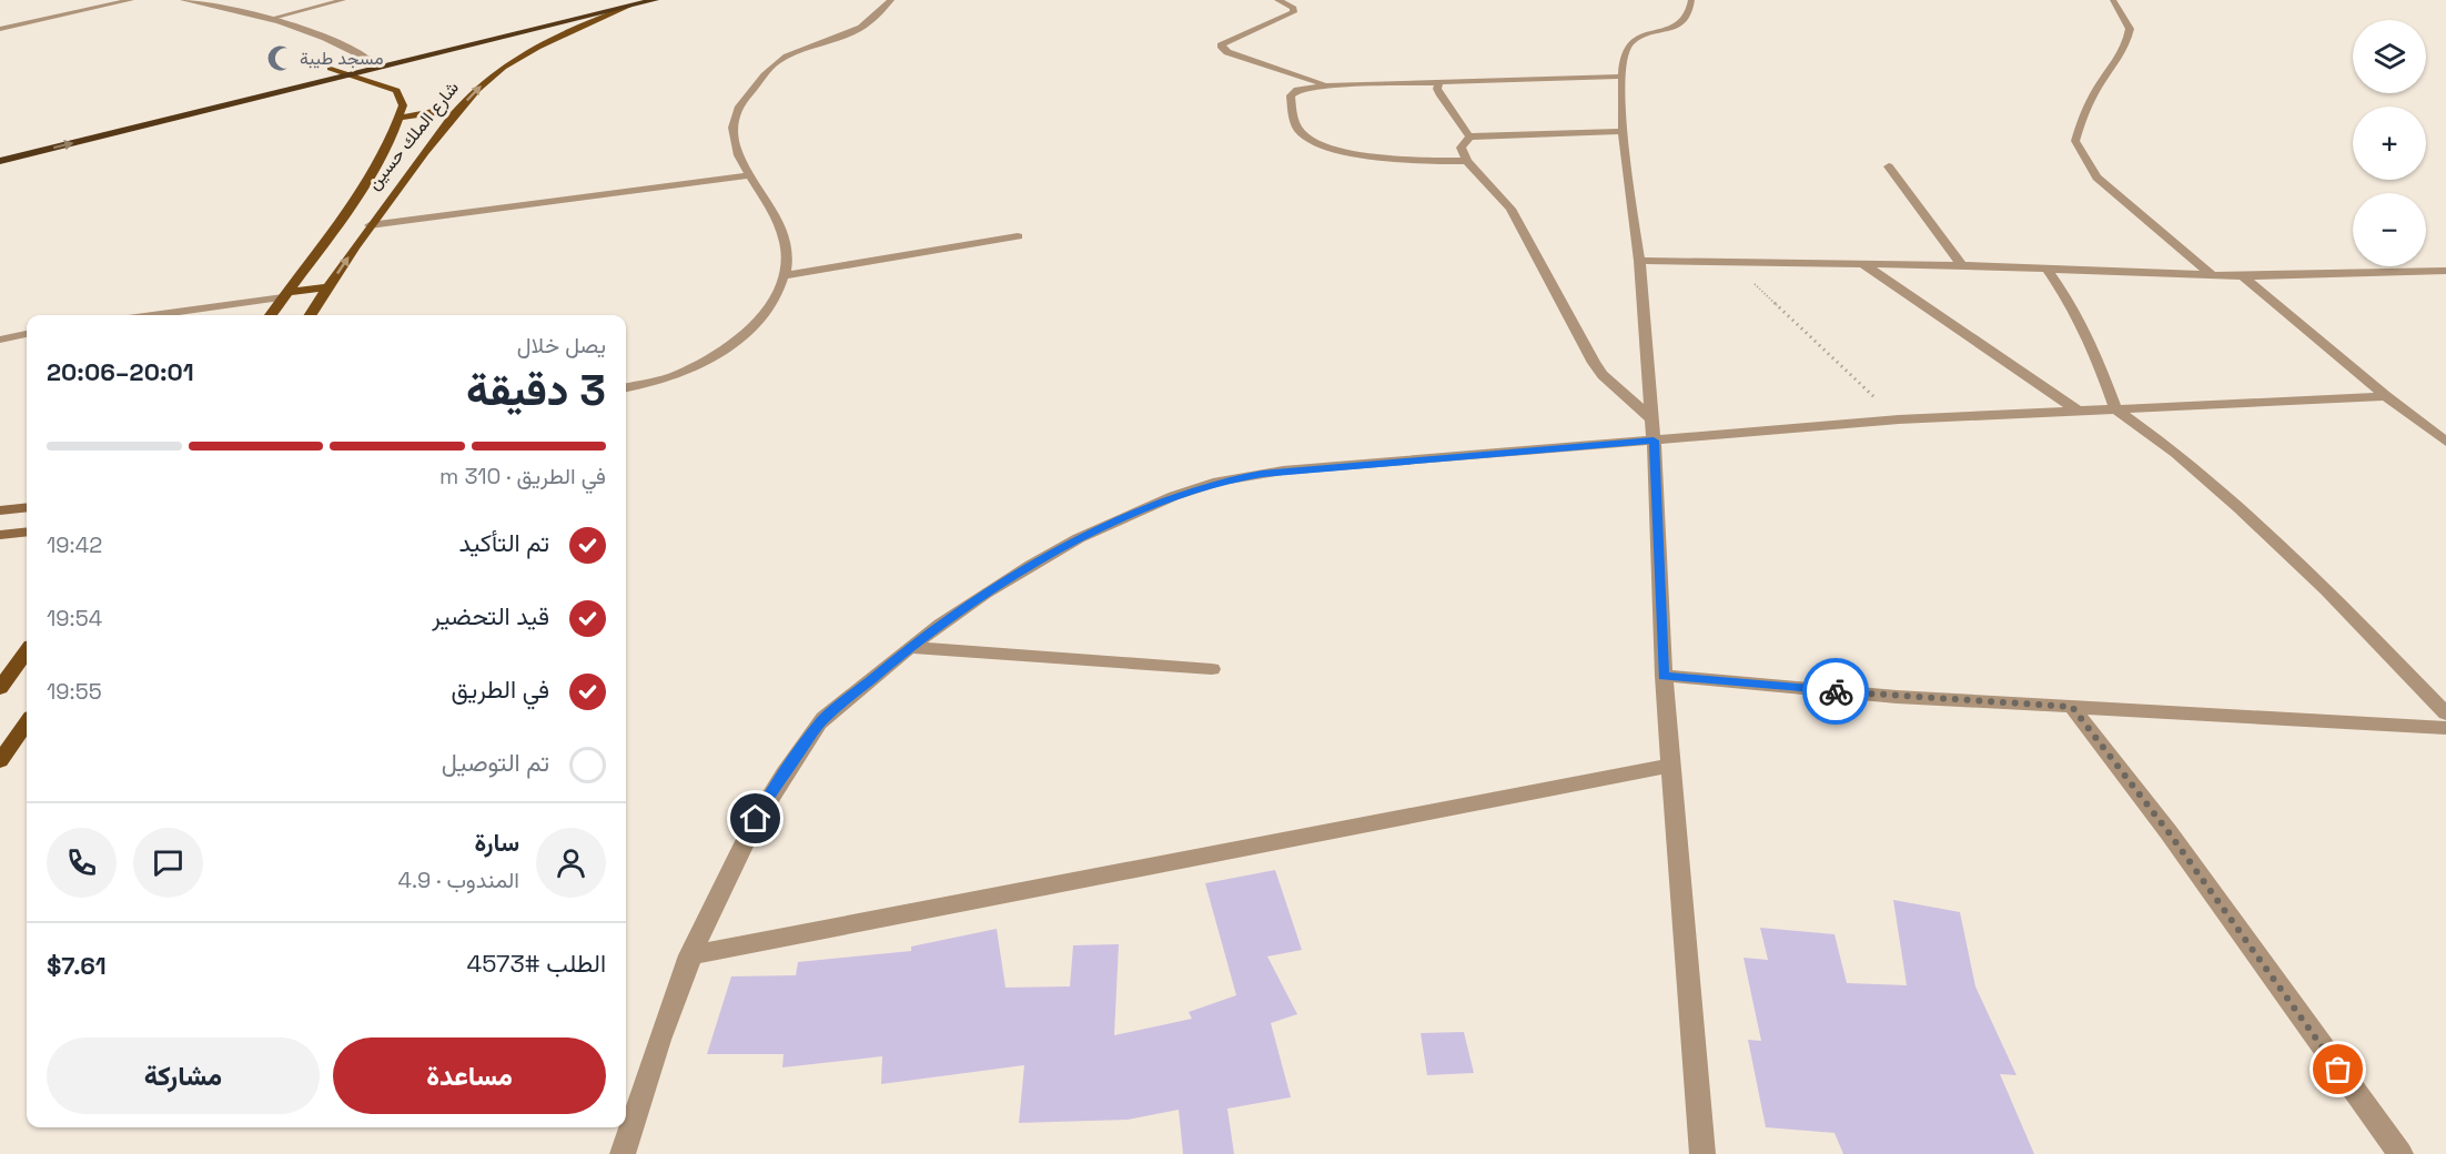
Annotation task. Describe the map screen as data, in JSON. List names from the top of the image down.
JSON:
{
  "streets": {
    "main road": ["شارع الملك حسين"]
  },
  "one_way": ["شارع الملك حسين"],
  "places": {
    "mosque": ["مسجد طيبة"]
  },
  "page": {
    "map_buttons": ["+", "−"],
    "heading": ["3 دقيقة", "يصل خلال", "20:01–20:06"],
    "panel": [
      "سارة",
      "المندوب · 4.9",
      "الطلب #4573",
      "$7.61"
    ],
    "bar": "في الطريق · 310 m",
    "list": [
      ["تم التأكيد", "19:42"],
      ["قيد التحضير", "19:54"],
      ["في الطريق", "19:55"],
      "تم التوصيل"
    ],
    "buttons": ["مساعدة", "مشاركة"]
  }
}
